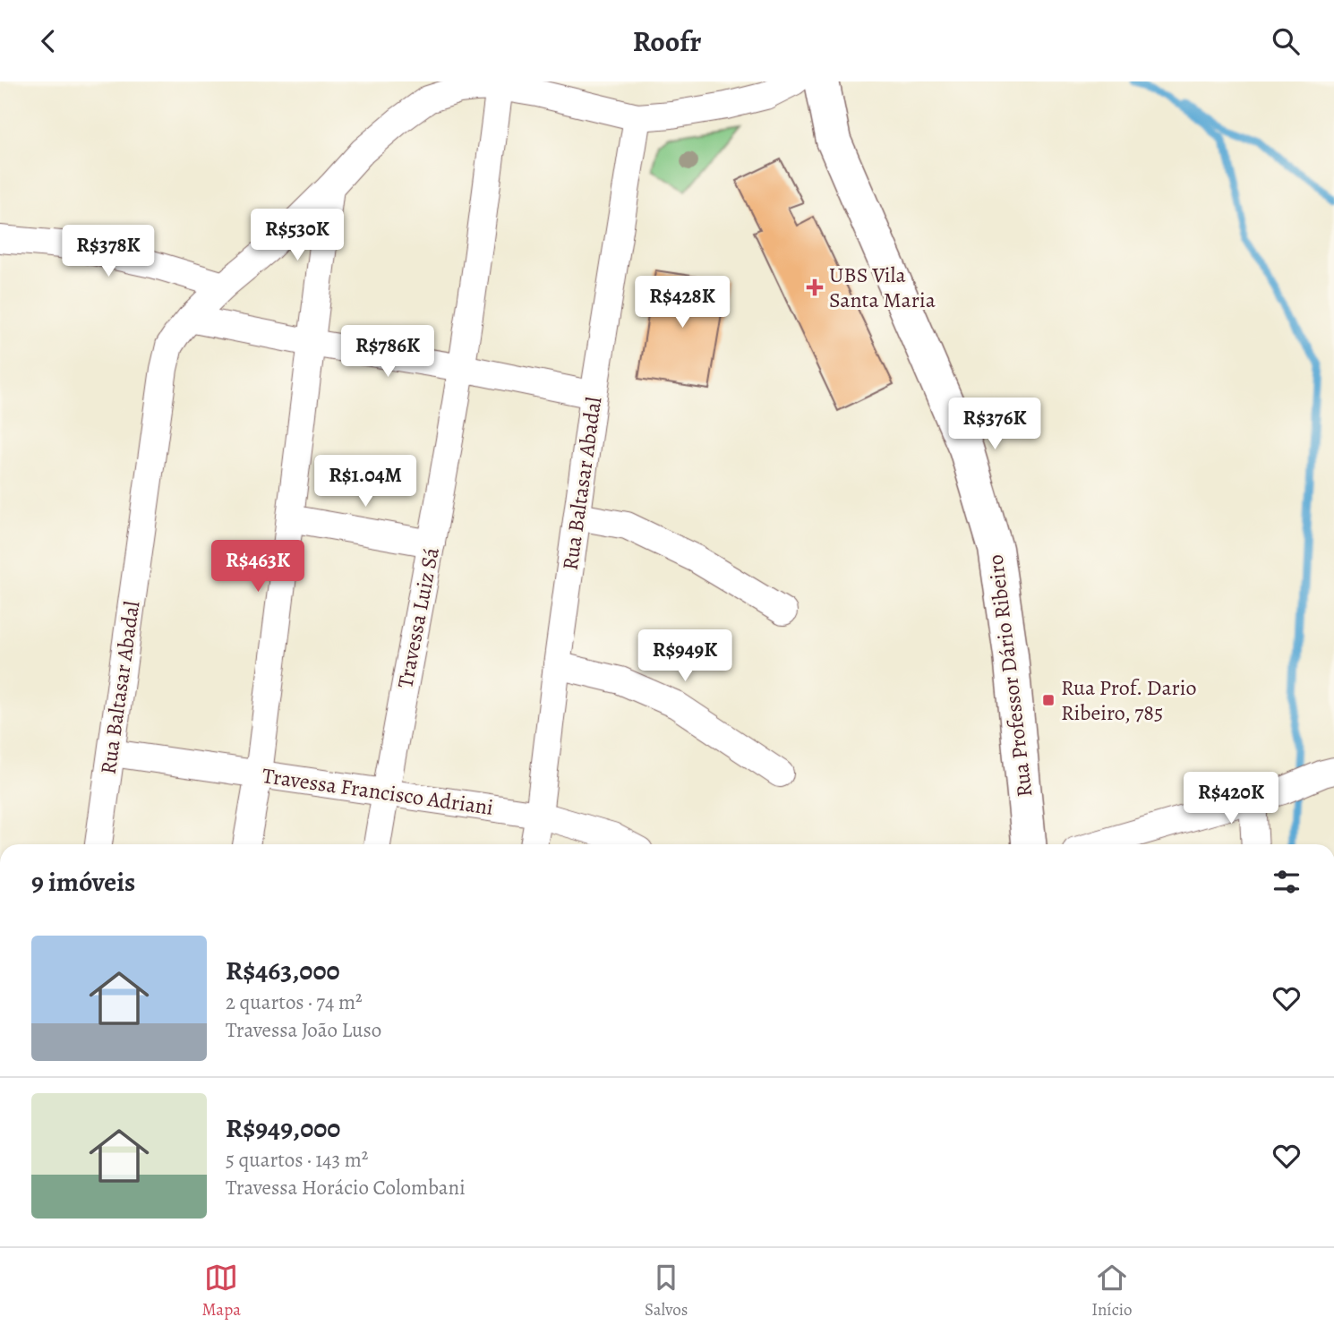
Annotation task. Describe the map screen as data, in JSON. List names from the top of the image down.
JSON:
{
  "streets": {
    "street": [
      "Rua Baltasar Abadal",
      "Travessa Luiz Sá",
      "Rua Professor Dário Ribeiro",
      "Travessa Francisco Adriani"
    ]
  },
  "crossings": [
    ["Rua Baltasar Abadal", "Travessa Luiz Sá"],
    ["Rua Baltasar Abadal", "Travessa Francisco Adriani"],
    ["Travessa Luiz Sá", "Travessa Francisco Adriani"]
  ],
  "places": {
    "health": ["UBS Vila Santa Maria"],
    "transit": ["Rua Prof. Dario Ribeiro, 785"]
  },
  "page": {
    "header": "Roofr",
    "price": [
      "R$530K",
      "R$378K",
      "R$428K",
      "R$786K",
      "R$376K",
      "R$1.04M",
      "R$463K",
      "R$949K",
      "R$420K"
    ],
    "heading": "9 imóveis",
    "list": [
      {
        "name": "R$463,000",
        "note": "2 quartos · 74 m² · Travessa João Luso"
      },
      {
        "name": "R$949,000",
        "note": "5 quartos · 143 m² · Travessa Horácio Colombani"
      }
    ],
    "tabs": ["Mapa", "Salvos", "Início"]
  }
}
